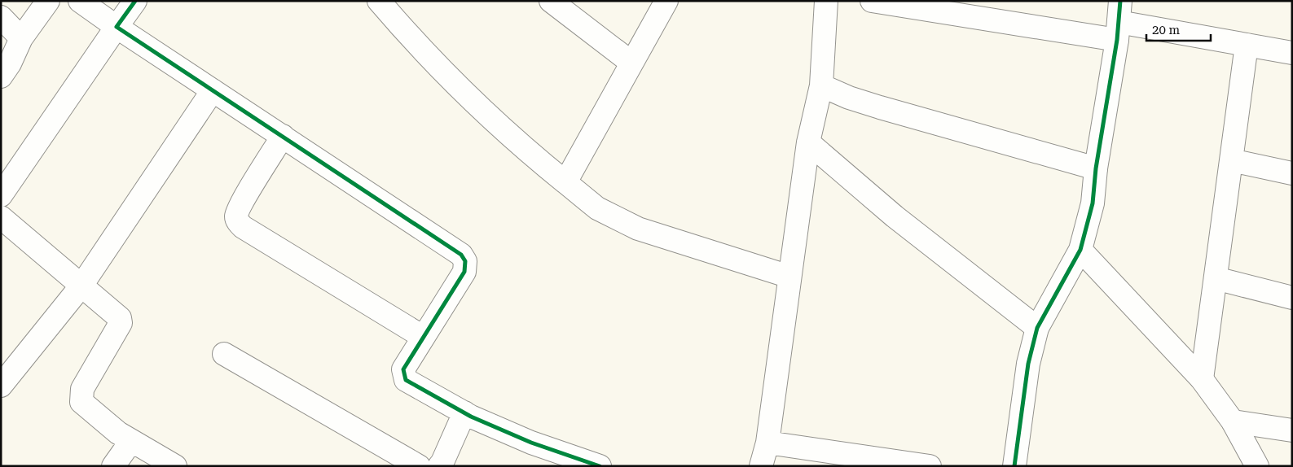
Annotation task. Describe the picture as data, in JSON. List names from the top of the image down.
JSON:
{
  "scale_bar": "20 m"
}
